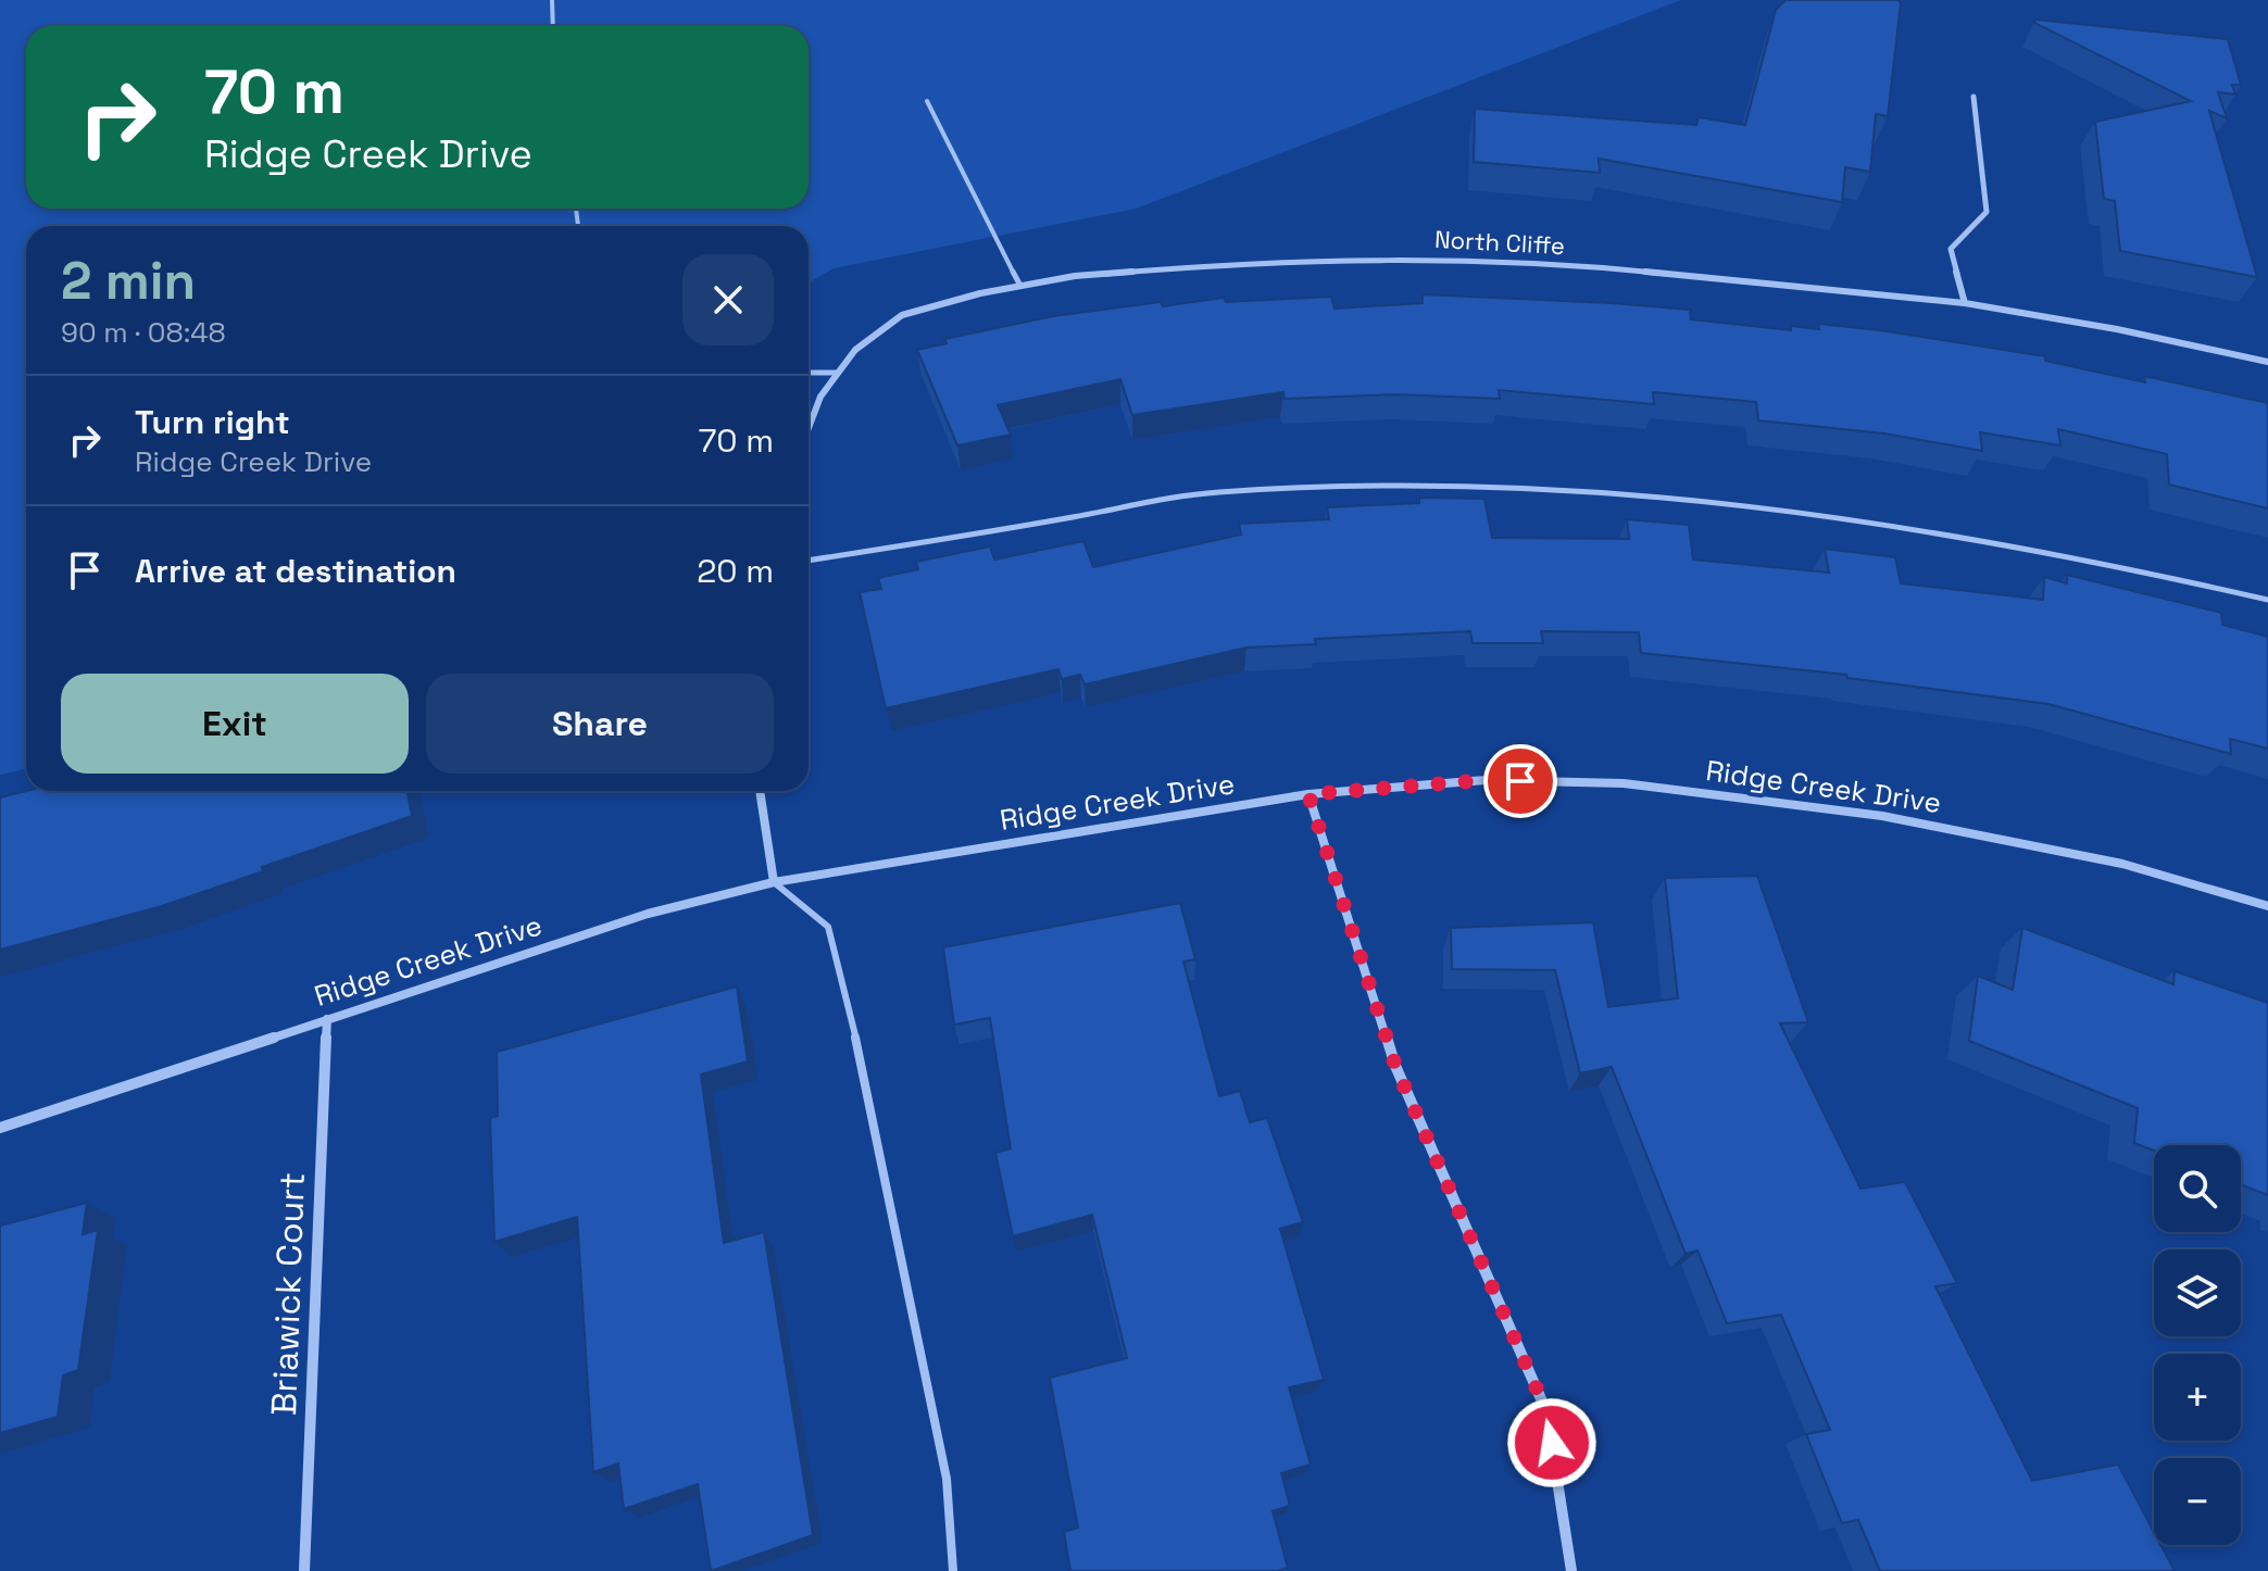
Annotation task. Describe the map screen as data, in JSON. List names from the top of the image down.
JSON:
{
  "streets": {
    "street": ["North Cliffe", "Ridge Creek Drive", "Briawick Court"]
  },
  "crossings": [
    ["Ridge Creek Drive", "Briawick Court"]
  ],
  "page": {
    "turn": ["70 m", "Ridge Creek Drive"],
    "heading": ["2 min", "90 m · 08:48"],
    "list": [
      {
        "name": "Turn right",
        "note": "Ridge Creek Drive",
        "value": "70 m"
      },
      {
        "name": "Arrive at destination",
        "value": "20 m"
      }
    ],
    "buttons": ["Exit", "Share"],
    "map_buttons": ["+", "−"]
  }
}
